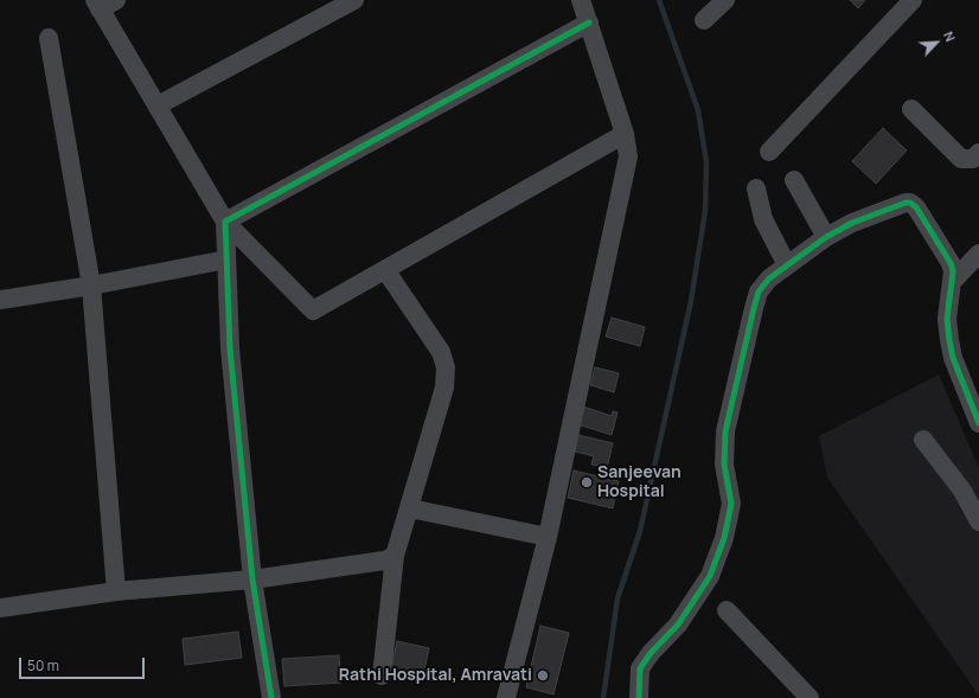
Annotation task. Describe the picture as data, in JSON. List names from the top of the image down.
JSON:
{
  "places": ["Sanjeevan Hospital", "Rathi Hospital, Amravati"],
  "scale_bar": "50 m",
  "north": "top right"
}
